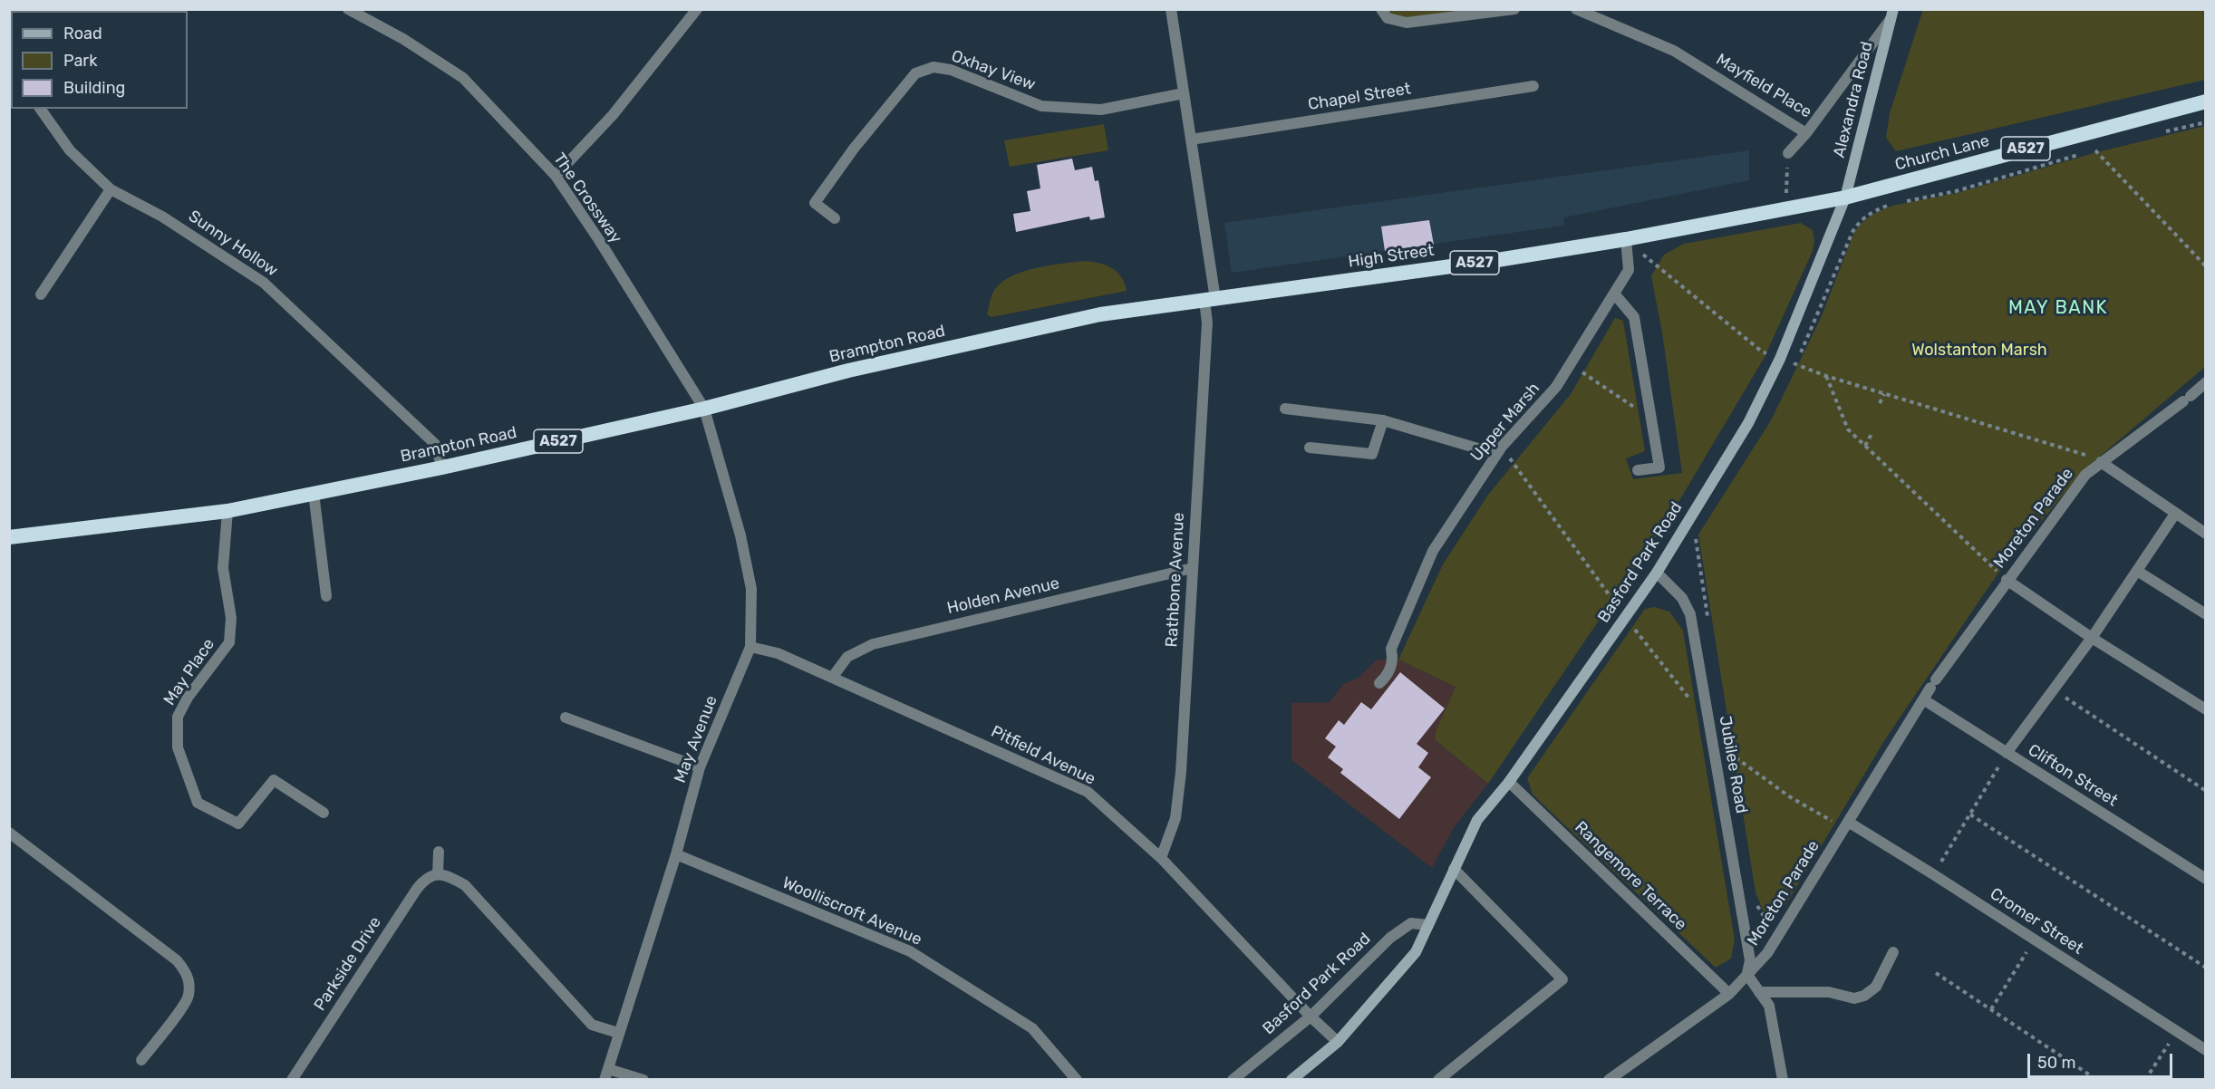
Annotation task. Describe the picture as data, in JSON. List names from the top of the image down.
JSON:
{
  "streets": {
    "highway": [
      "A527",
      "Church Lane",
      "High Street",
      "Brampton Road"
    ],
    "main road": ["Alexandra Road", "Basford Park Road"],
    "street": [
      "Oxhay View",
      "Mayfield Place",
      "Chapel Street",
      "The Crossway",
      "Sunny Hollow",
      "Upper Marsh",
      "Moreton Parade",
      "Rathbone Avenue",
      "Holden Avenue",
      "May Place",
      "May Avenue",
      "Pitfield Avenue",
      "Jubilee Road",
      "Clifton Street",
      "Rangemore Terrace",
      "Woolliscroft Avenue",
      "Cromer Street",
      "Parkside Drive"
    ]
  },
  "crossings": [
    ["Oxhay View", "Rathbone Avenue"],
    ["Mayfield Place", "Alexandra Road"],
    ["Chapel Street", "Rathbone Avenue"],
    ["Alexandra Road", "Church Lane"],
    ["Alexandra Road", "High Street"],
    ["Alexandra Road", "Basford Park Road"],
    ["Church Lane", "High Street"],
    ["Church Lane", "Basford Park Road"],
    ["The Crossway", "Brampton Road"],
    ["The Crossway", "May Avenue"],
    ["Sunny Hollow", "Brampton Road"],
    ["High Street", "Brampton Road"],
    ["High Street", "Upper Marsh"],
    ["High Street", "Basford Park Road"],
    ["High Street", "Rathbone Avenue"],
    ["Brampton Road", "May Place"],
    ["Brampton Road", "May Avenue"],
    ["Moreton Parade", "Jubilee Road"],
    ["Moreton Parade", "Clifton Street"],
    ["Moreton Parade", "Rangemore Terrace"],
    ["Moreton Parade", "Cromer Street"],
    ["Basford Park Road", "Pitfield Avenue"],
    ["Basford Park Road", "Jubilee Road"],
    ["Basford Park Road", "Rangemore Terrace"],
    ["Rathbone Avenue", "Holden Avenue"],
    ["Rathbone Avenue", "Pitfield Avenue"],
    ["Holden Avenue", "Pitfield Avenue"],
    ["May Avenue", "Pitfield Avenue"],
    ["May Avenue", "Woolliscroft Avenue"]
  ],
  "districts": ["MAY BANK"],
  "parks": ["Wolstanton Marsh"],
  "legend": ["Road", "Park", "Building"],
  "scale_bar": "50 m"
}
